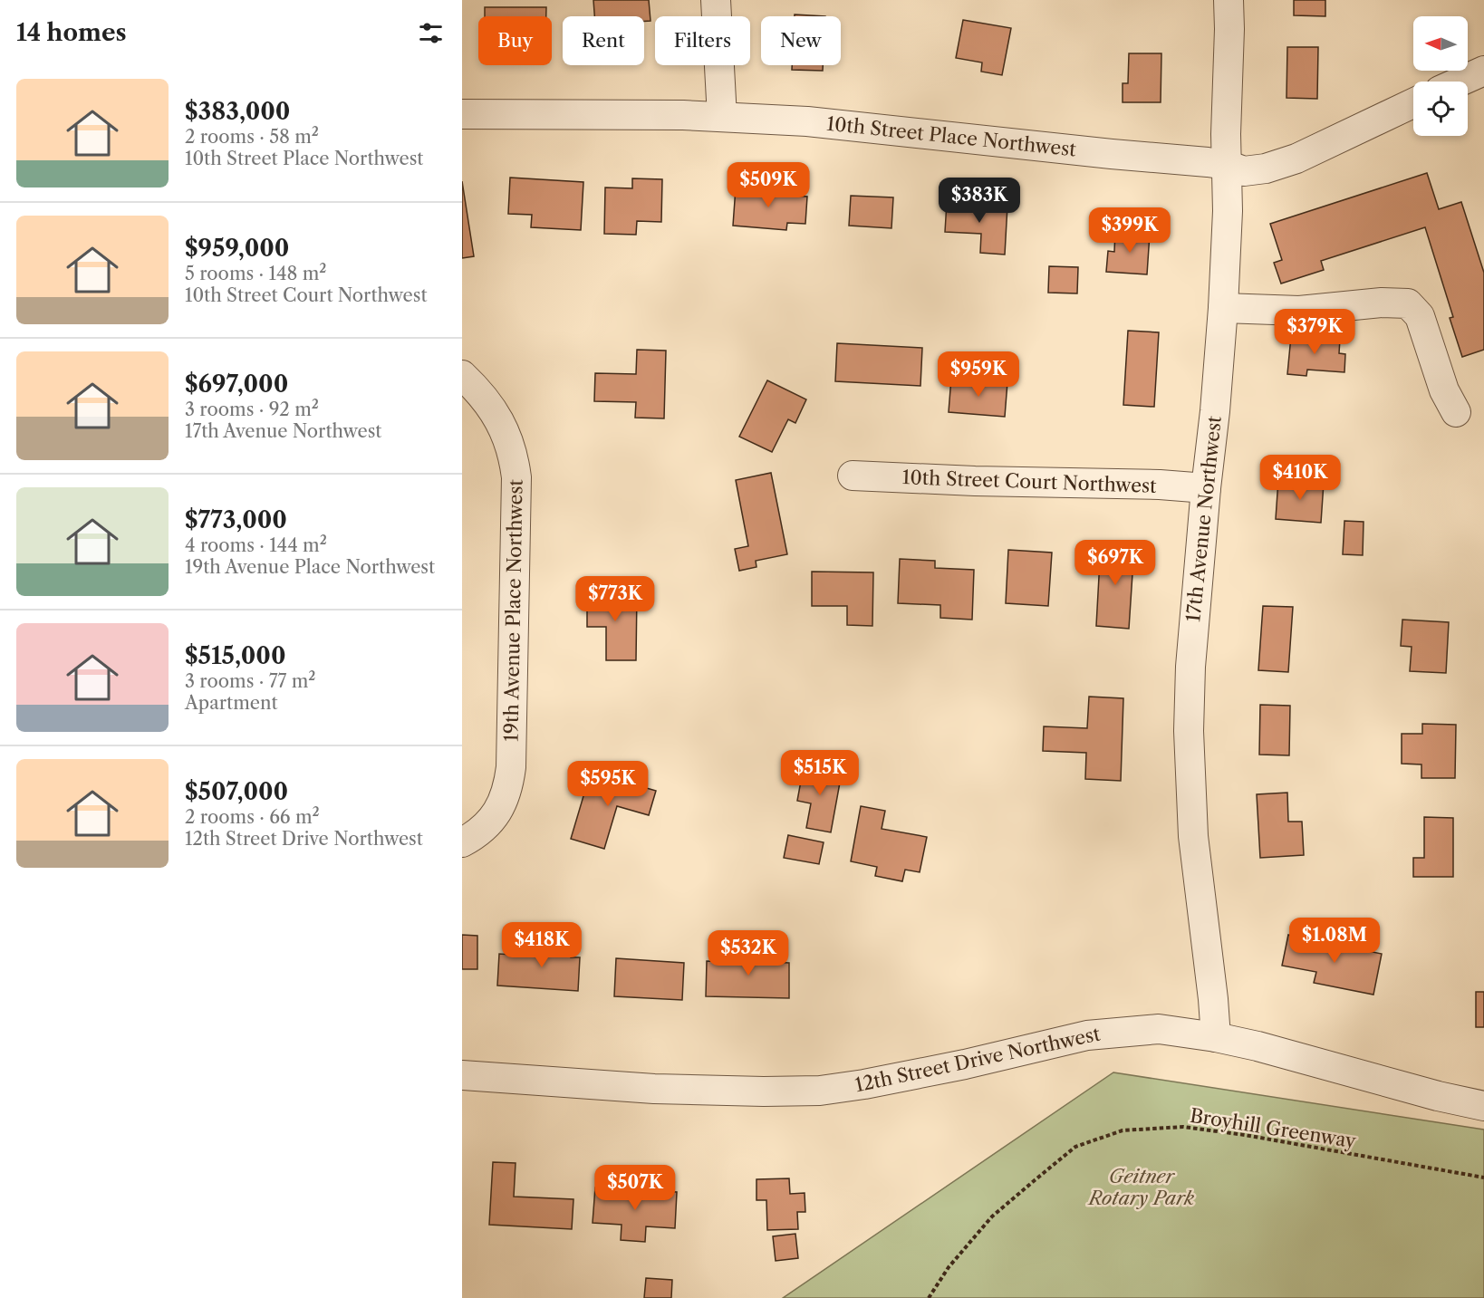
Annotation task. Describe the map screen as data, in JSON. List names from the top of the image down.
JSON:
{
  "streets": {
    "street": [
      "10th Street Place Northwest",
      "10th Street Court Northwest",
      "17th Avenue Northwest",
      "19th Avenue Place Northwest",
      "12th Street Drive Northwest"
    ],
    "path": ["Broyhill Greenway"]
  },
  "crossings": [
    ["10th Street Place Northwest", "17th Avenue Northwest"],
    ["10th Street Court Northwest", "17th Avenue Northwest"],
    ["17th Avenue Northwest", "12th Street Drive Northwest"]
  ],
  "parks": ["Geitner Rotary Park"],
  "north": "left",
  "page": {
    "heading": "14 homes",
    "chip": [
      "Buy",
      "Rent",
      "Filters",
      "New"
    ],
    "list": [
      {
        "name": "$383,000",
        "note": "2 rooms · 58 m² · 10th Street Place Northwest"
      },
      {
        "name": "$959,000",
        "note": "5 rooms · 148 m² · 10th Street Court Northwest"
      },
      {
        "name": "$697,000",
        "note": "3 rooms · 92 m² · 17th Avenue Northwest"
      },
      {
        "name": "$773,000",
        "note": "4 rooms · 144 m² · 19th Avenue Place Northwest"
      },
      {
        "name": "$515,000",
        "note": "3 rooms · 77 m² · Apartment"
      },
      {
        "name": "$507,000",
        "note": "2 rooms · 66 m² · 12th Street Drive Northwest"
      }
    ],
    "price": [
      "$509K",
      "$383K",
      "$399K",
      "$379K",
      "$959K",
      "$410K",
      "$697K",
      "$773K",
      "$515K",
      "$595K",
      "$1.08M",
      "$418K",
      "$532K",
      "$507K"
    ]
  }
}
